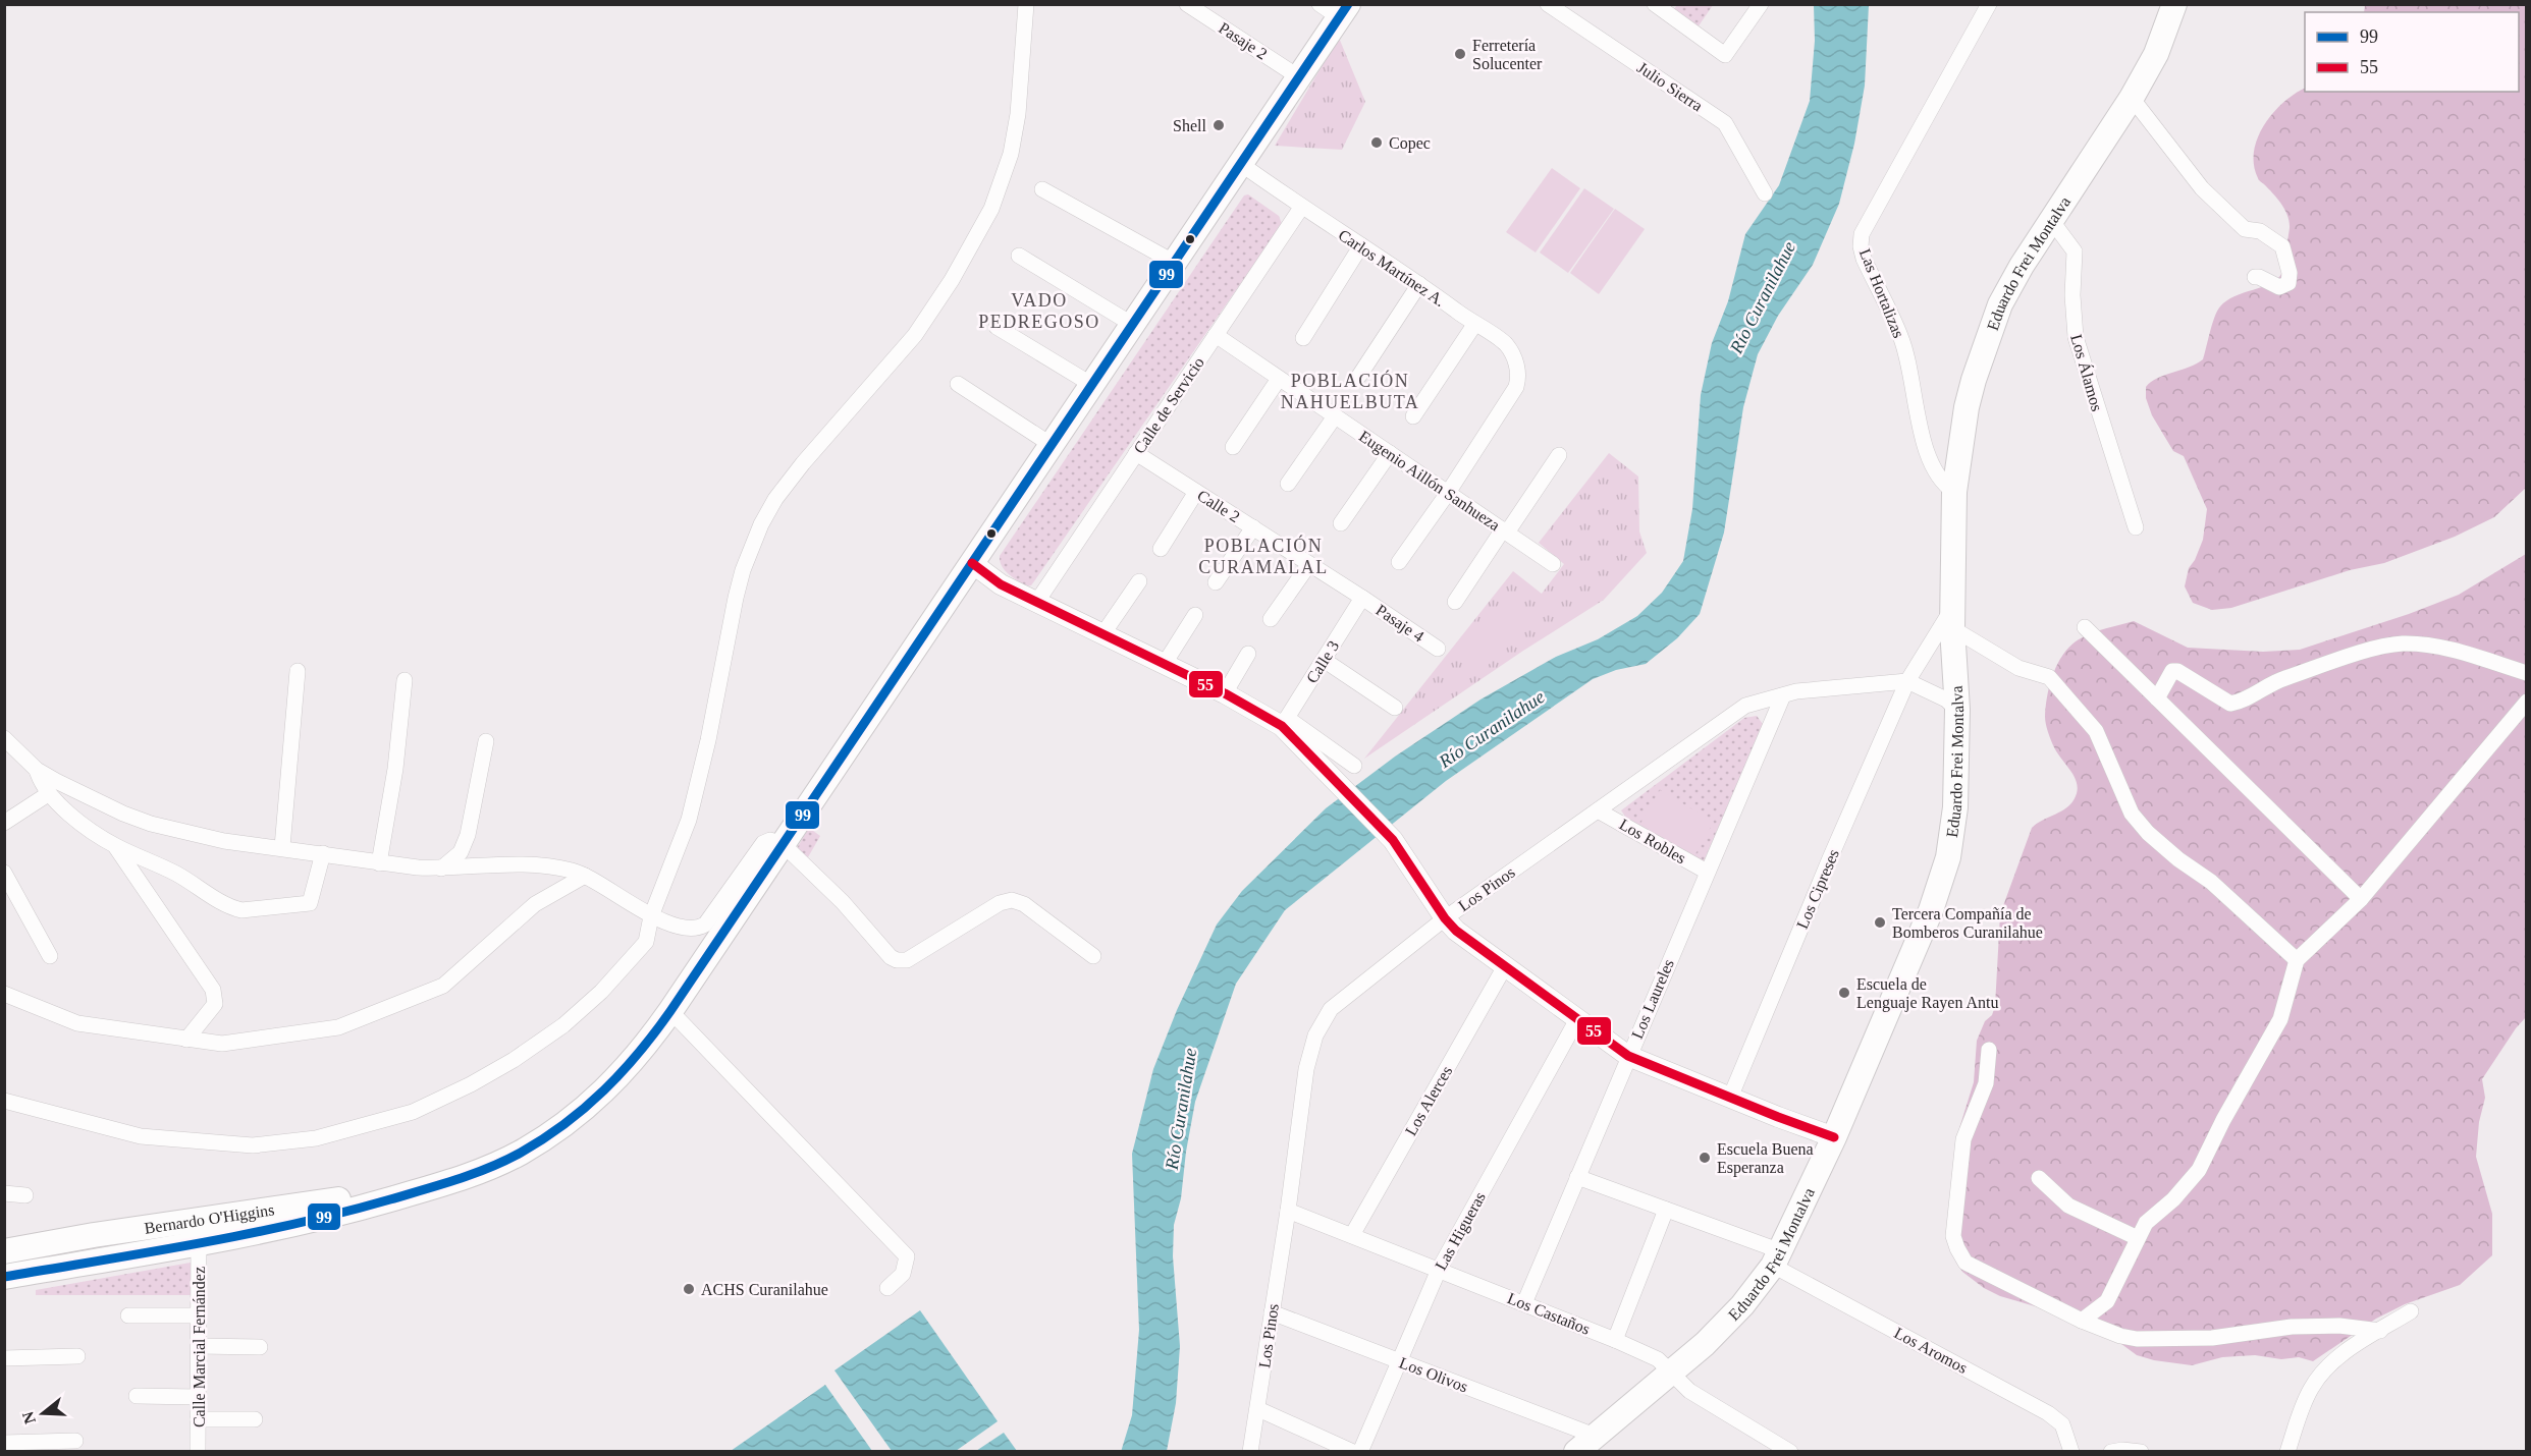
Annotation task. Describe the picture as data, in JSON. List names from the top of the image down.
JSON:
{
  "streets": {
    "main road": ["Eduardo Frei Montalva", "Bernardo O'Higgins"],
    "street": [
      "Pasaje 2",
      "Julio Sierra",
      "Carlos Martínez A.",
      "Las Hortalizas",
      "Los Álamos",
      "Calle de Servicio",
      "Eugenio Aillón Sanhueza",
      "Calle 2",
      "Pasaje 4",
      "Calle 3",
      "Los Robles",
      "Los Pinos",
      "Los Cipreses",
      "Los Laureles",
      "Los Alerces",
      "Las Higueras",
      "Los Castaños",
      "Calle Marcial Fernández",
      "Los Aromos",
      "Los Olivos"
    ]
  },
  "crossings": [
    ["Pasaje 2", "Bernardo O'Higgins"],
    ["Eduardo Frei Montalva", "Las Hortalizas"],
    ["Eduardo Frei Montalva", "Los Álamos"],
    ["Eduardo Frei Montalva", "Los Castaños"],
    ["Eduardo Frei Montalva", "Los Aromos"],
    ["Eduardo Frei Montalva", "Los Olivos"],
    ["Carlos Martínez A.", "Calle de Servicio"],
    ["Carlos Martínez A.", "Eugenio Aillón Sanhueza"],
    ["Carlos Martínez A.", "Bernardo O'Higgins"],
    ["Calle de Servicio", "Eugenio Aillón Sanhueza"],
    ["Calle de Servicio", "Calle 2"],
    ["Calle 2", "Pasaje 4"],
    ["Calle 2", "Calle 3"],
    ["Pasaje 4", "Calle 3"],
    ["Los Robles", "Los Pinos"],
    ["Los Robles", "Los Laureles"],
    ["Los Pinos", "Los Cipreses"],
    ["Los Pinos", "Los Laureles"],
    ["Los Pinos", "Los Castaños"],
    ["Los Pinos", "Los Olivos"],
    ["Los Laureles", "Los Castaños"],
    ["Los Laureles", "Los Aromos"],
    ["Los Alerces", "Los Castaños"],
    ["Bernardo O'Higgins", "Calle Marcial Fernández"],
    ["Las Higueras", "Los Castaños"],
    ["Las Higueras", "Los Olivos"]
  ],
  "districts": ["VADO PEDREGOSO", "POBLACIÓN NAHUELBUTA", "POBLACIÓN CURAMALAL"],
  "water": ["Río Curanilahue"],
  "places": [
    "Ferretería Solucenter",
    "Shell",
    "Copec",
    "Tercera Compañía de Bomberos Curanilahue",
    "Escuela de Lenguaje Rayen Antu",
    "Escuela Buena Esperanza",
    "ACHS Curanilahue"
  ],
  "lines": ["transit line 99", "transit line 55"],
  "legend": ["99", "55"],
  "north": "left"
}
